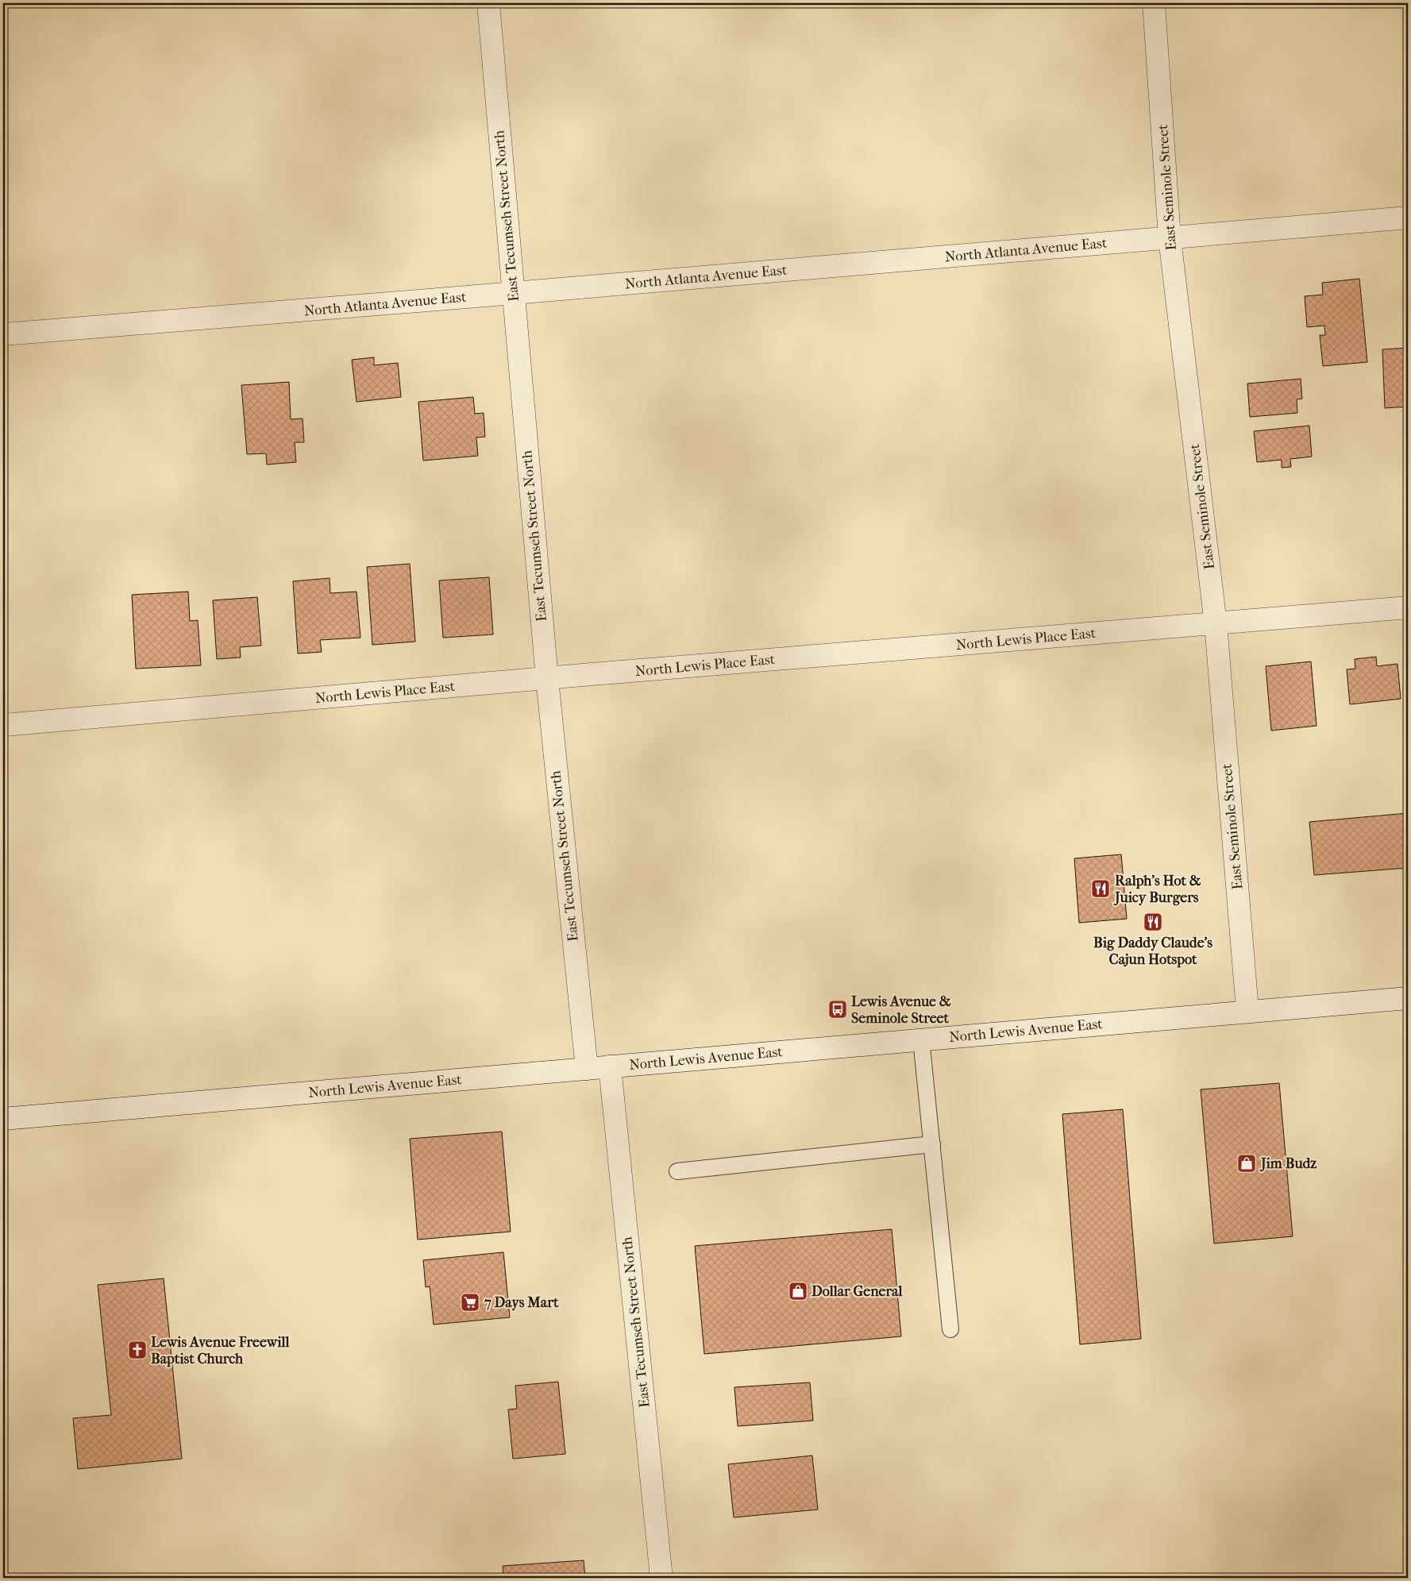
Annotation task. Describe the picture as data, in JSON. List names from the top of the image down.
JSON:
{
  "streets": {
    "street": [
      "East Seminole Street",
      "East Tecumseh Street North",
      "North Atlanta Avenue East",
      "North Lewis Place East",
      "North Lewis Avenue East"
    ]
  },
  "crossings": [
    ["East Seminole Street", "North Atlanta Avenue East"],
    ["East Seminole Street", "North Lewis Place East"],
    ["East Seminole Street", "North Lewis Avenue East"],
    ["East Tecumseh Street North", "North Atlanta Avenue East"],
    ["East Tecumseh Street North", "North Lewis Place East"],
    ["East Tecumseh Street North", "North Lewis Avenue East"]
  ],
  "places": {
    "restaurant": ["Ralph's Hot & Juicy Burgers", "Big Daddy Claude's Cajun Hotspot"],
    "bus stop": ["Lewis Avenue & Seminole Street"],
    "shop": ["Jim Budz", "Dollar General"],
    "supermarket": ["7 Days Mart"],
    "church": ["Lewis Avenue Freewill Baptist Church"]
  }
}
